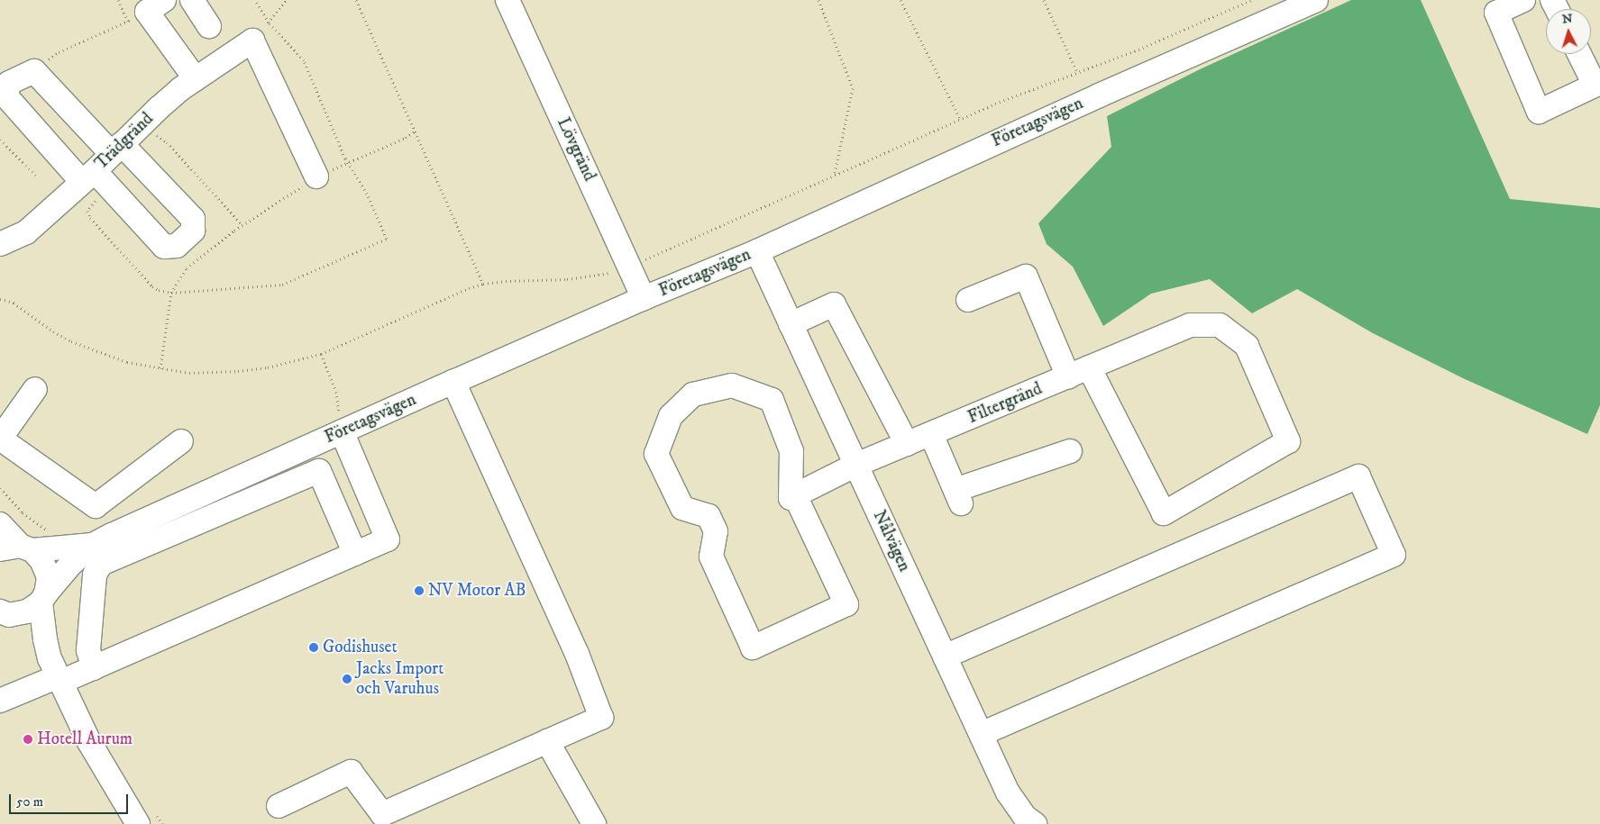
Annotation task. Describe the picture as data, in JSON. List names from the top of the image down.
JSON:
{
  "streets": {
    "street": [
      "Företagsvägen",
      "Trädgränd",
      "Lövgränd",
      "Filtergränd",
      "Nålvägen"
    ]
  },
  "crossings": [
    ["Företagsvägen", "Lövgränd"],
    ["Företagsvägen", "Nålvägen"],
    ["Filtergränd", "Nålvägen"]
  ],
  "places": [
    "NV Motor AB",
    "Godishuset",
    "Jacks Import och Varuhus",
    "Hotell Aurum"
  ],
  "scale_bar": "50 m",
  "north": "top"
}
